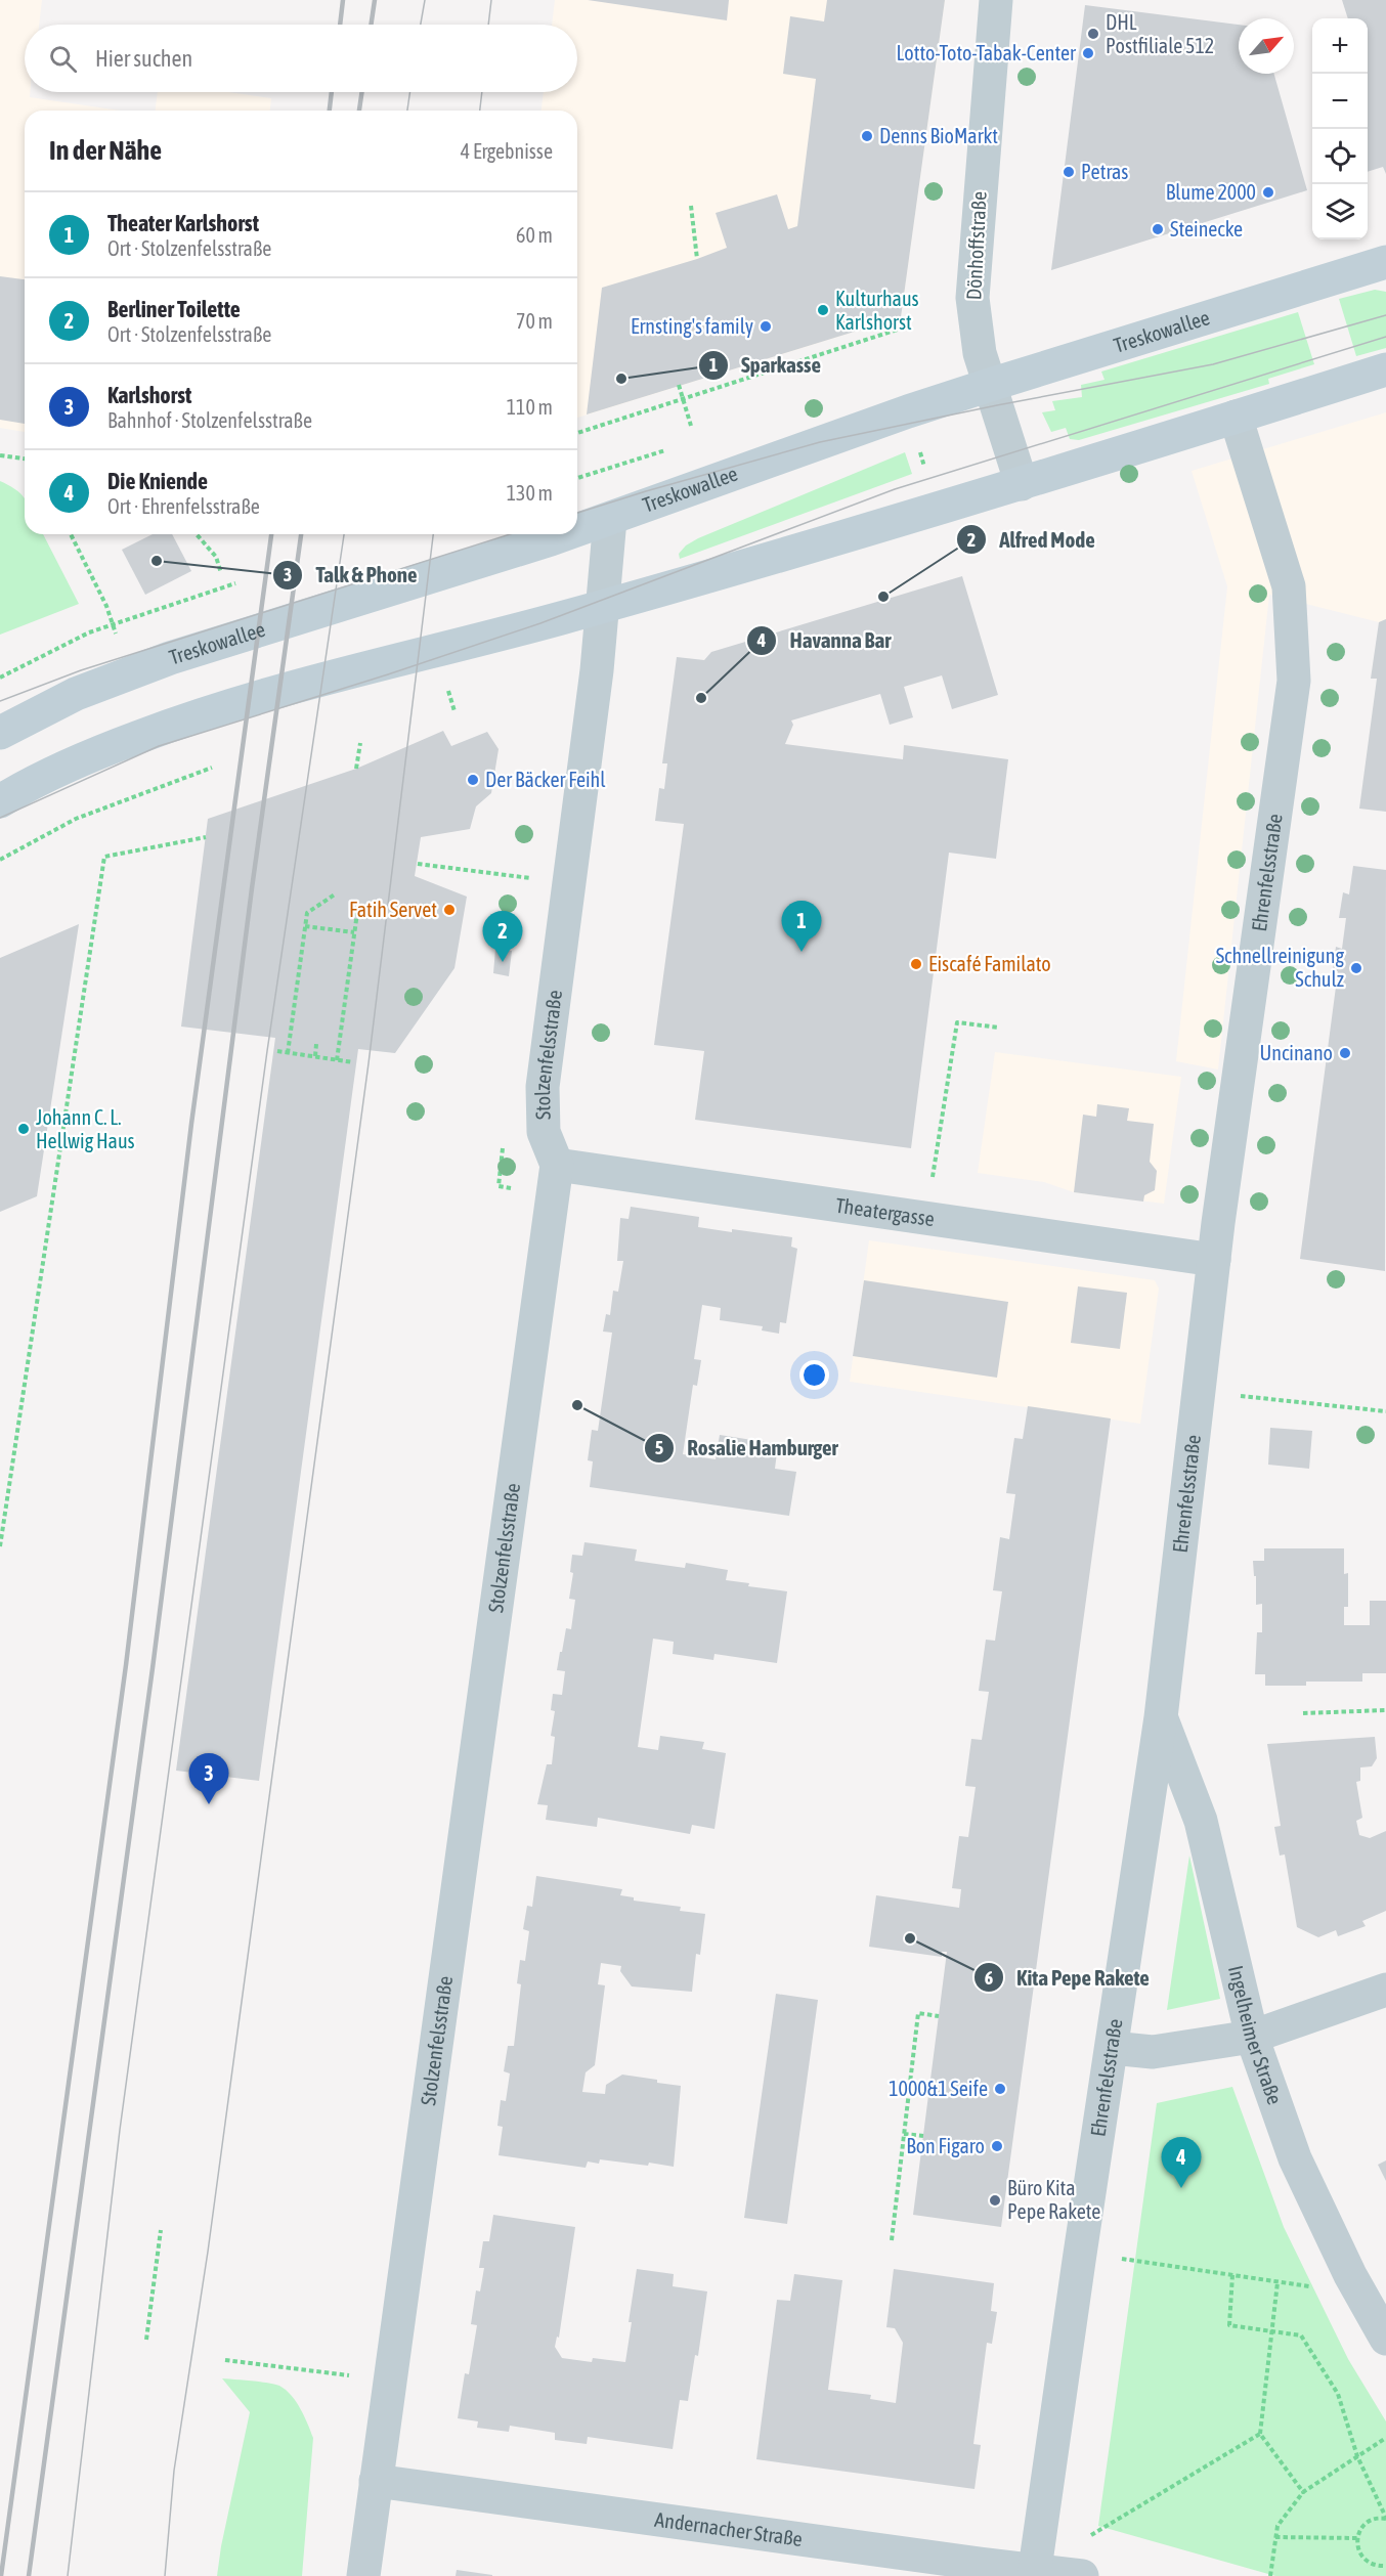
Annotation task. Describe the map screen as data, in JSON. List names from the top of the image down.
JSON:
{
  "streets": {
    "main road": ["Treskowallee"],
    "street": [
      "Dönhoffstraße",
      "Ehrenfelsstraße",
      "Stolzenfelsstraße",
      "Theatergasse",
      "Ingelheimer Straße",
      "Andernacher Straße"
    ]
  },
  "crossings": [
    ["Dönhoffstraße", "Treskowallee"],
    ["Treskowallee", "Stolzenfelsstraße"],
    ["Ehrenfelsstraße", "Theatergasse"],
    ["Ehrenfelsstraße", "Ingelheimer Straße"],
    ["Ehrenfelsstraße", "Andernacher Straße"],
    ["Stolzenfelsstraße", "Theatergasse"],
    ["Stolzenfelsstraße", "Andernacher Straße"]
  ],
  "places": [
    "DHL Postfiliale 512",
    "Lotto-Toto-Tabak-Center",
    "Denns BioMarkt",
    "Petras",
    "Blume 2000",
    "Steinecke",
    "Kulturhaus Karlshorst",
    "Ernsting's family",
    "Sparkasse",
    "Talk & Phone",
    "Alfred Mode",
    "Havanna Bar",
    "Der Bäcker Feihl",
    "Fatih Servet",
    "Eiscafé Familato",
    "Schnellreinigung Schulz",
    "Uncinano",
    "Johann C. L. Hellwig Haus",
    "Rosalie Hamburger",
    "Kita Pepe Rakete",
    "1000&1 Seife",
    "Bon Figaro",
    "Büro Kita Pepe Rakete"
  ],
  "north": "top right",
  "page": {
    "map_buttons": ["+", "−"],
    "search": "Hier suchen",
    "heading": ["In der Nähe", "4 Ergebnisse"],
    "list": [
      {
        "mark": "1",
        "name": "Theater Karlshorst",
        "note": "Ort · Stolzenfelsstraße",
        "value": "60 m"
      },
      {
        "mark": "2",
        "name": "Berliner Toilette",
        "note": "Ort · Stolzenfelsstraße",
        "value": "70 m"
      },
      {
        "mark": "3",
        "name": "Karlshorst",
        "note": "Bahnhof · Stolzenfelsstraße",
        "value": "110 m"
      },
      {
        "mark": "4",
        "name": "Die Kniende",
        "note": "Ort · Ehrenfelsstraße",
        "value": "130 m"
      }
    ],
    "pins": [
      "1",
      "2",
      "3",
      "4"
    ]
  }
}
